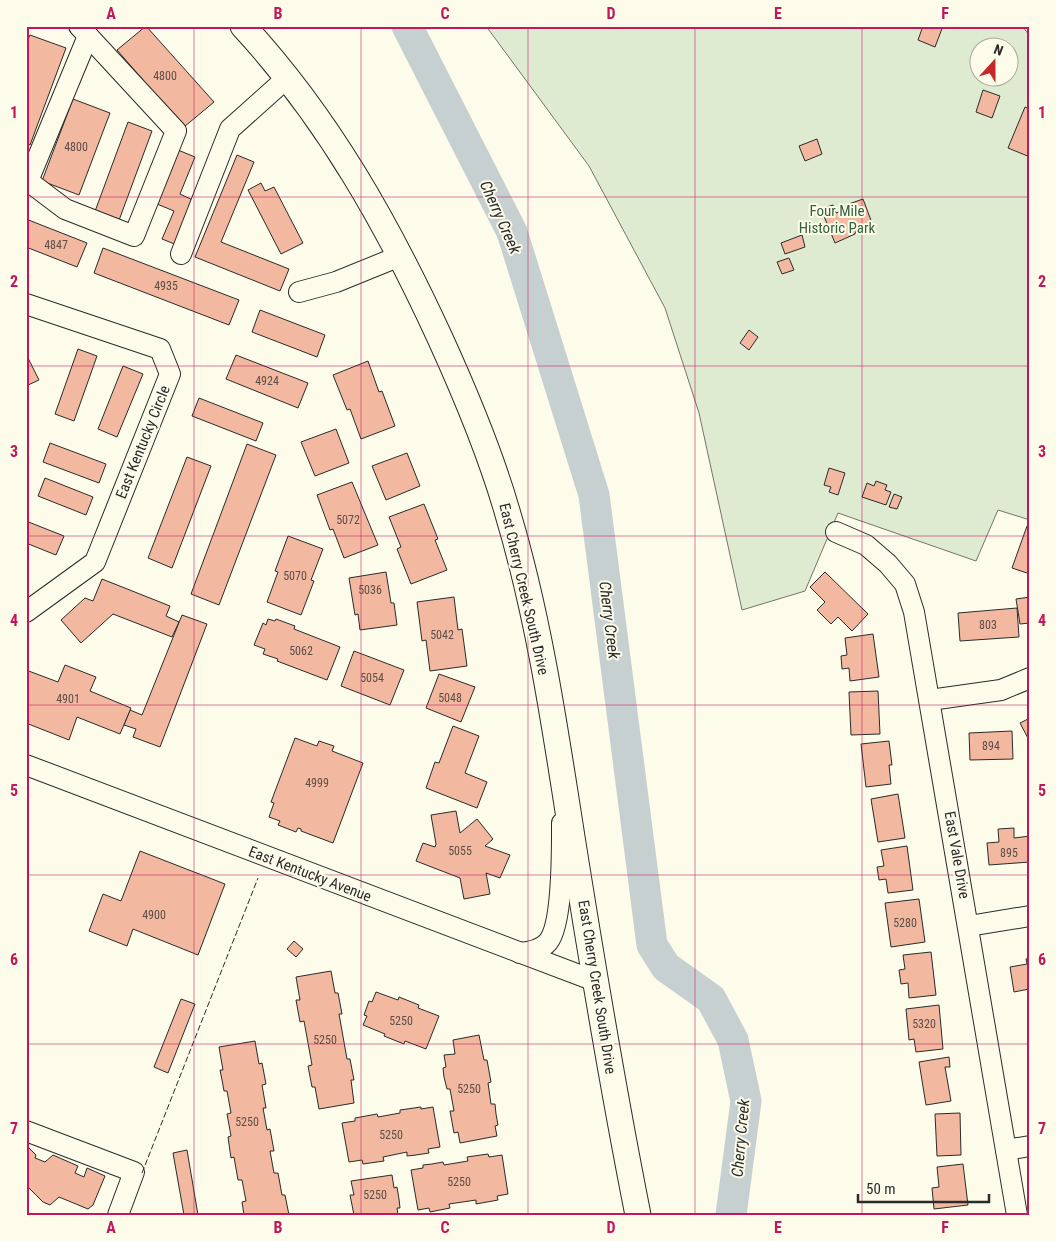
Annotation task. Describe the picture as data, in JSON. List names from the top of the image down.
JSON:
{
  "streets": {
    "main road": ["East Cherry Creek South Drive"],
    "street": ["East Kentucky Circle", "East Vale Drive", "East Kentucky Avenue"]
  },
  "crossings": [
    ["East Cherry Creek South Drive", "East Kentucky Avenue"]
  ],
  "water": ["Cherry Creek"],
  "parks": ["Four Mile Historic Park"],
  "house_numbers": [
    "4800",
    "4800",
    "4847",
    "4935",
    "4924",
    "5072",
    "5070",
    "5036",
    "803",
    "5042",
    "5062",
    "5054",
    "5048",
    "4901",
    "894",
    "4999",
    "5055",
    "895",
    "4900",
    "5280",
    "5250",
    "5320",
    "5250",
    "5250",
    "5250",
    "5250",
    "5250",
    "5250"
  ],
  "scale_bar": "50 m",
  "north": "top",
  "grid": {
    "columns": [
      "A",
      "B",
      "C",
      "D",
      "E",
      "F"
    ],
    "rows": [
      "1",
      "2",
      "3",
      "4",
      "5",
      "6",
      "7"
    ]
  }
}
